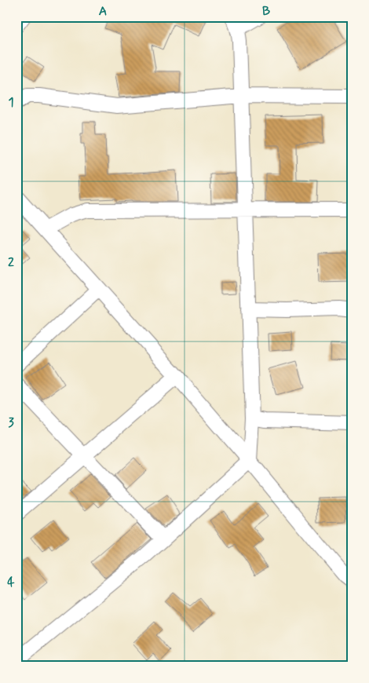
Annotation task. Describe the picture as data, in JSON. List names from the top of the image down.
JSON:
{
  "grid": {
    "columns": ["A", "B"],
    "rows": [
      "1",
      "2",
      "3",
      "4"
    ]
  }
}
